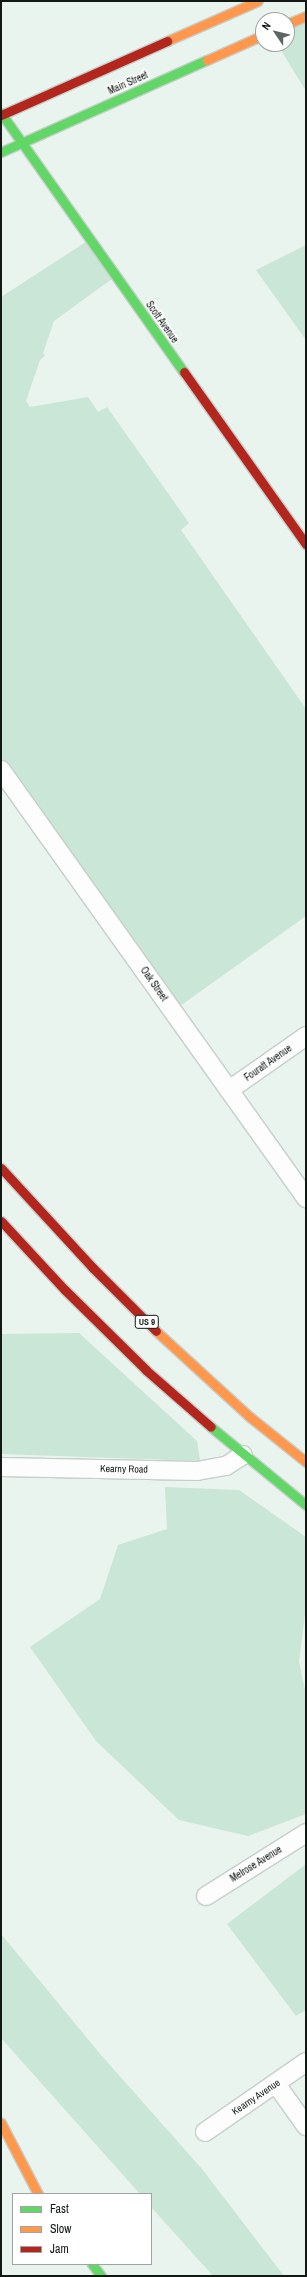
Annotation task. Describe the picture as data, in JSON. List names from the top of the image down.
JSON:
{
  "streets": {
    "main road": ["Main Street", "Scott Avenue", "US 9"],
    "street": [
      "Oak Street",
      "Fouratt Avenue",
      "Kearny Road",
      "Melrose Avenue",
      "Kearny Avenue"
    ]
  },
  "crossings": [
    ["Main Street", "Scott Avenue"],
    ["Oak Street", "Fouratt Avenue"]
  ],
  "legend": ["Fast", "Slow", "Jam"],
  "north": "top left"
}
